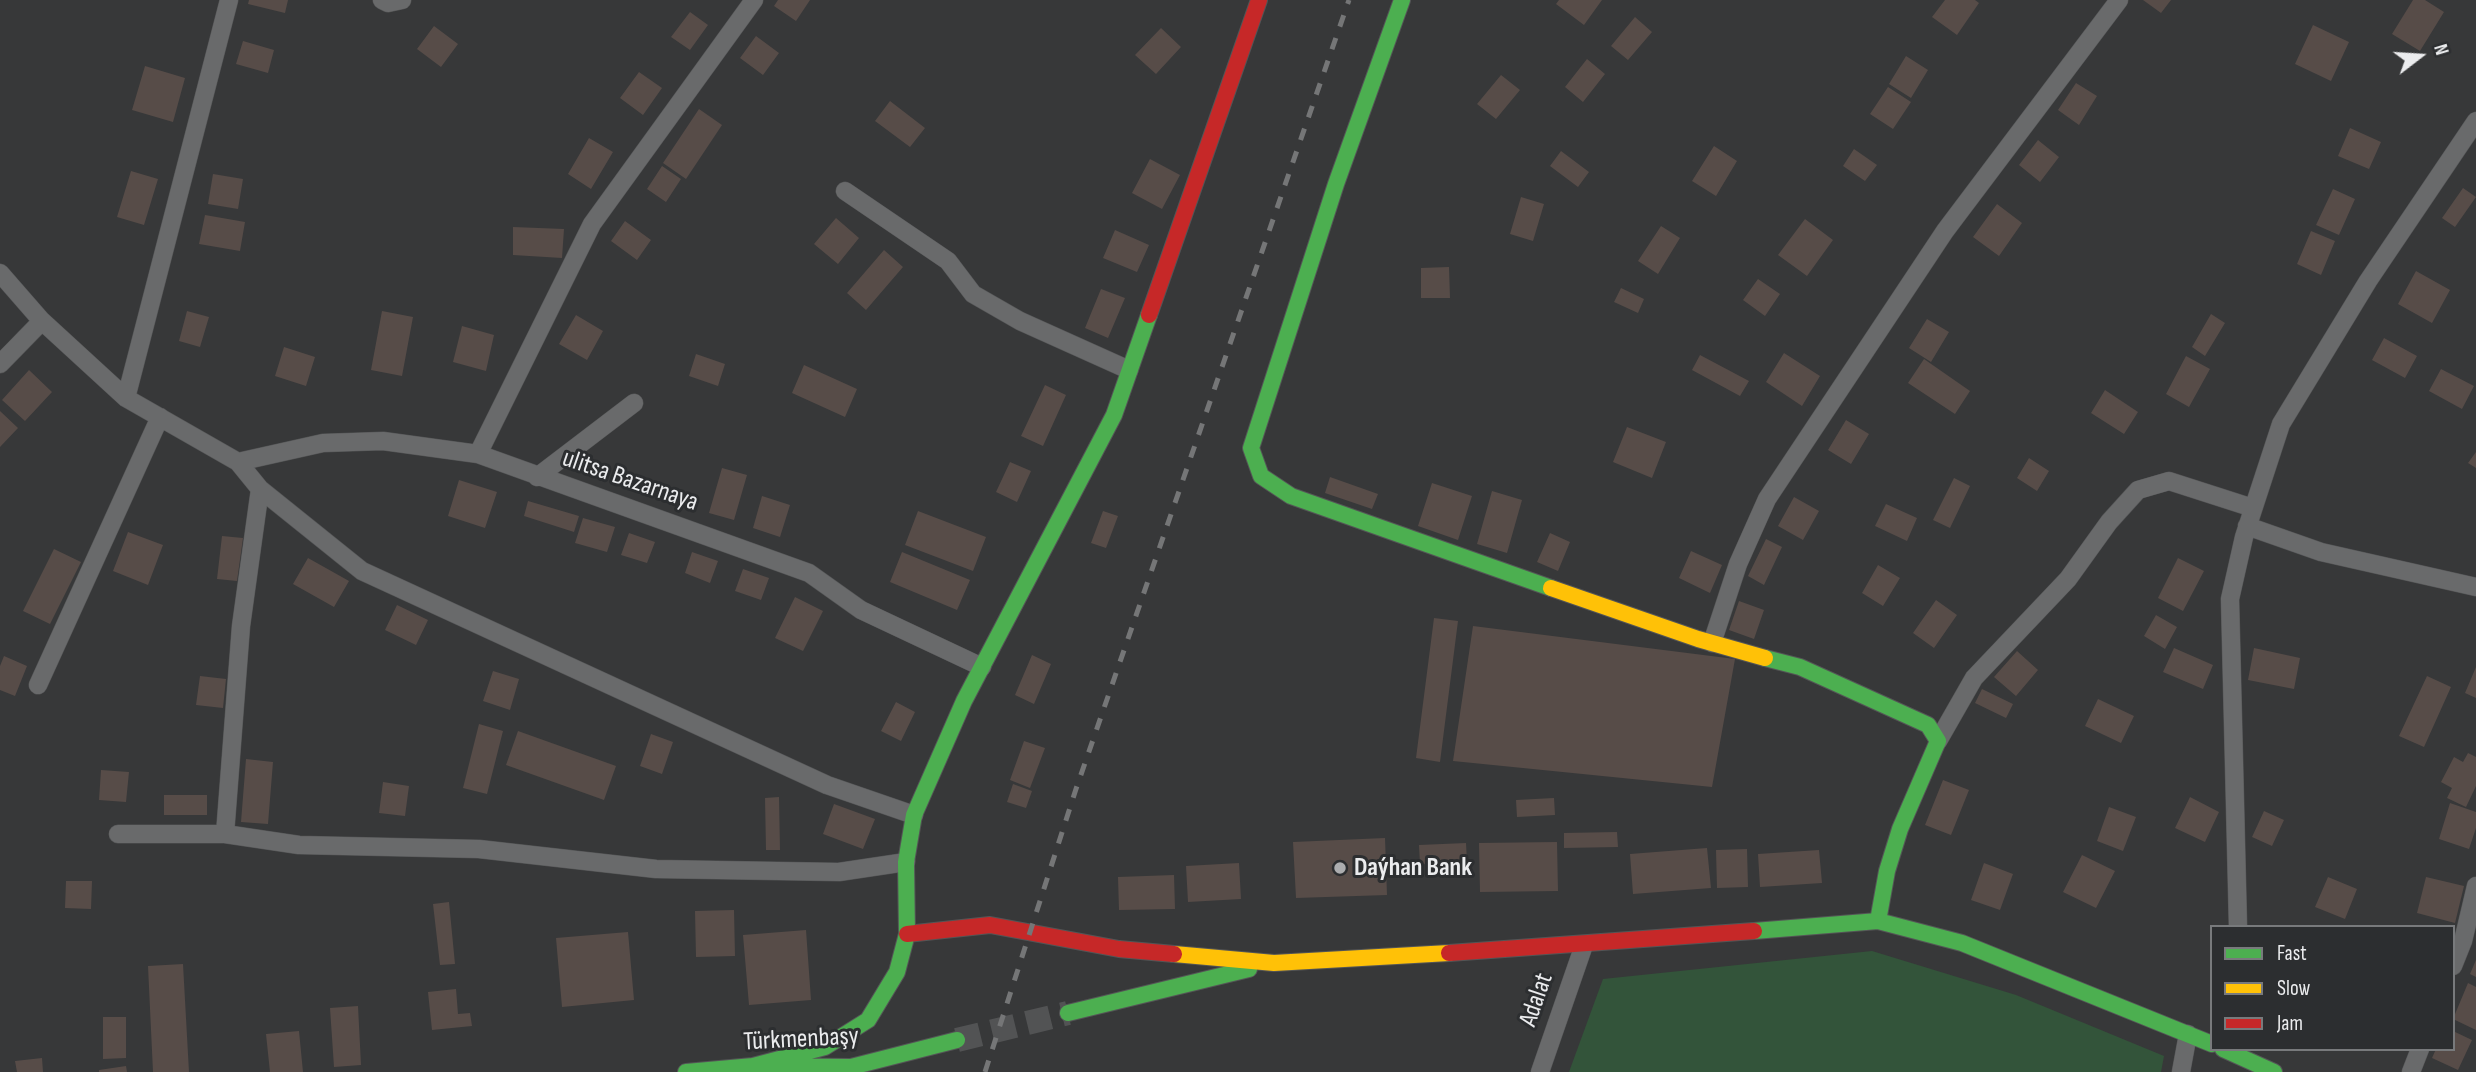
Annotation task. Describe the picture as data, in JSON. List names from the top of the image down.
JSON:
{
  "streets": {
    "street": ["ulitsa Bazarnaya", "Adalat", "Türkmenbaşy"]
  },
  "places": ["Daýhan Bank"],
  "legend": ["Fast", "Slow", "Jam"],
  "north": "right"
}
